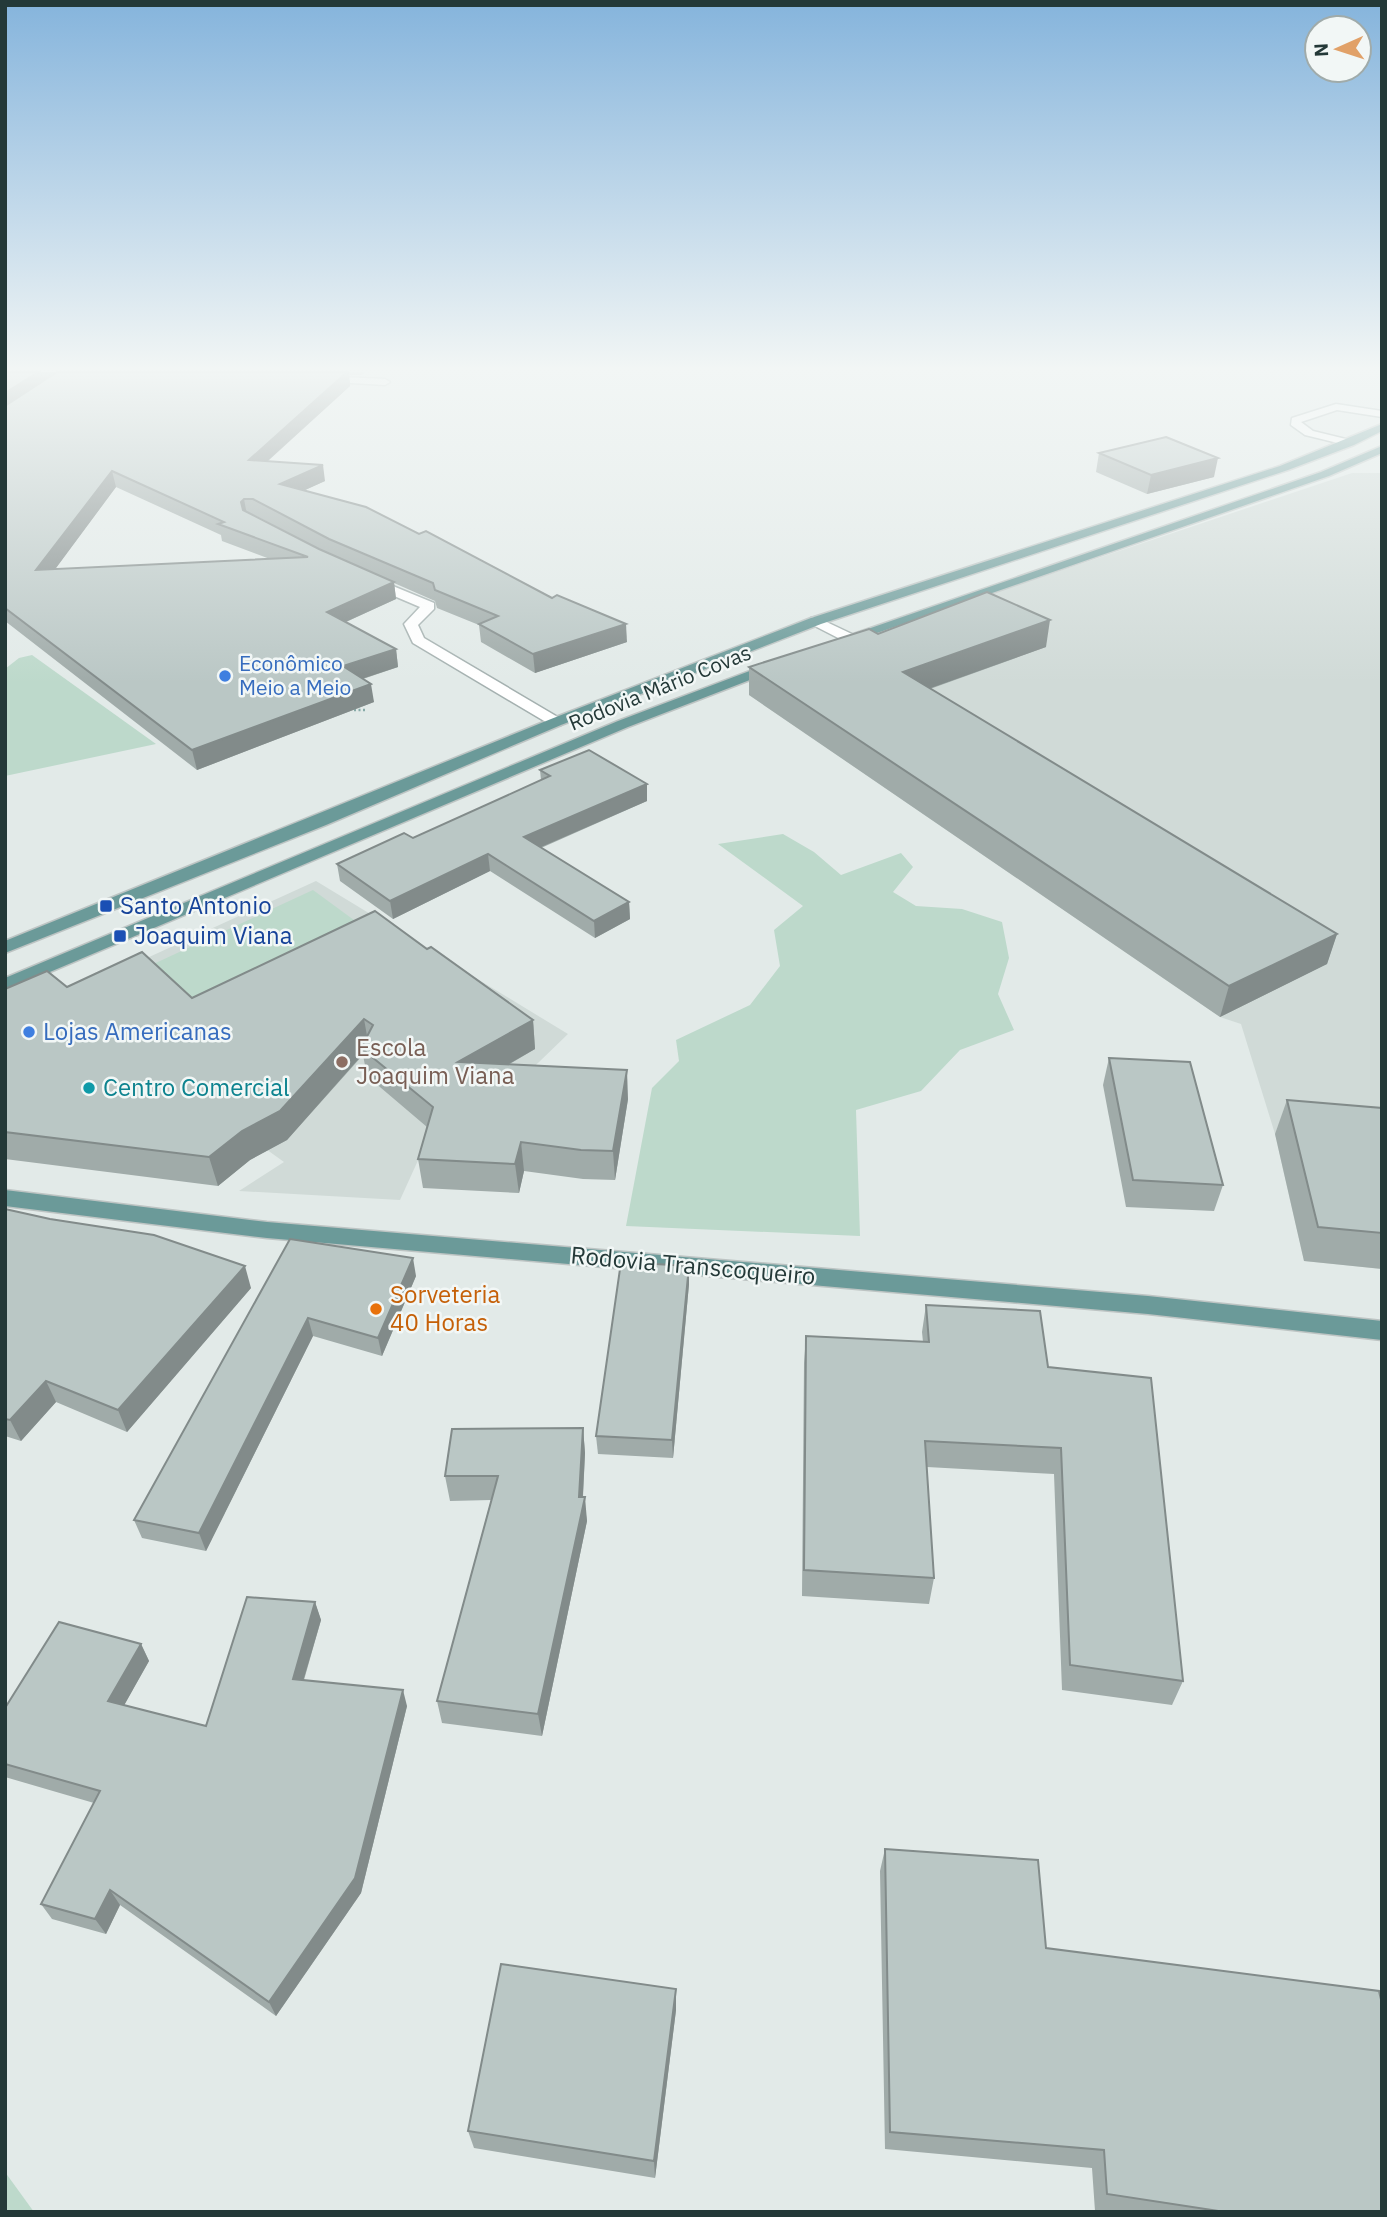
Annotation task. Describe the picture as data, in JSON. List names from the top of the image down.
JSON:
{
  "streets": {
    "main road": ["Rodovia Mário Covas", "Rodovia Transcoqueiro"]
  },
  "places": {
    "other": [
      "Econômico Meio a Meio",
      "Lojas Americanas",
      "Escola Joaquim Viana",
      "Centro Comercial",
      "Sorveteria 40 Horas"
    ],
    "transit": ["Santo Antonio", "Joaquim Viana"]
  },
  "north": "left"
}
